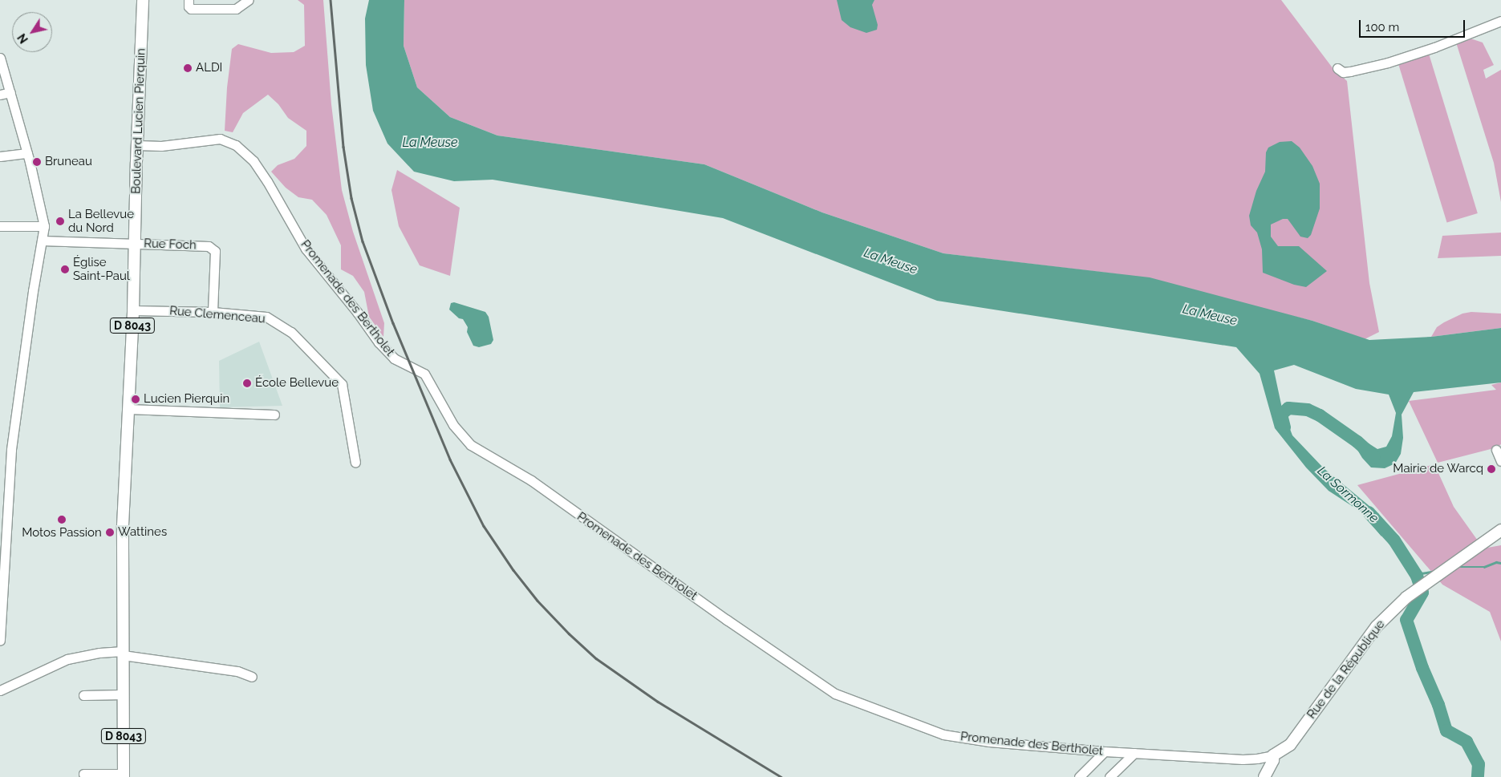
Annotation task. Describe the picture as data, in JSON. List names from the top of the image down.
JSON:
{
  "streets": {
    "main road": ["Boulevard Lucien Pierquin", "D 8043", "Rue de la République"],
    "street": ["Rue Foch", "Promenade des Bertholet", "Rue Clemenceau"]
  },
  "crossings": [
    ["Boulevard Lucien Pierquin", "Rue Foch"],
    ["Boulevard Lucien Pierquin", "Promenade des Bertholet"],
    ["Boulevard Lucien Pierquin", "Rue Clemenceau"],
    ["Boulevard Lucien Pierquin", "D 8043"],
    ["Rue Foch", "Rue Clemenceau"],
    ["Promenade des Bertholet", "Rue de la République"]
  ],
  "water": ["La Meuse", "La Sormonne"],
  "places": [
    "ALDI",
    "Bruneau",
    "La Bellevue du Nord",
    "Église Saint-Paul",
    "École Bellevue",
    "Lucien Pierquin",
    "Mairie de Warcq",
    "Motos Passion",
    "Wattines"
  ],
  "scale_bar": "100 m",
  "north": "bottom left"
}
